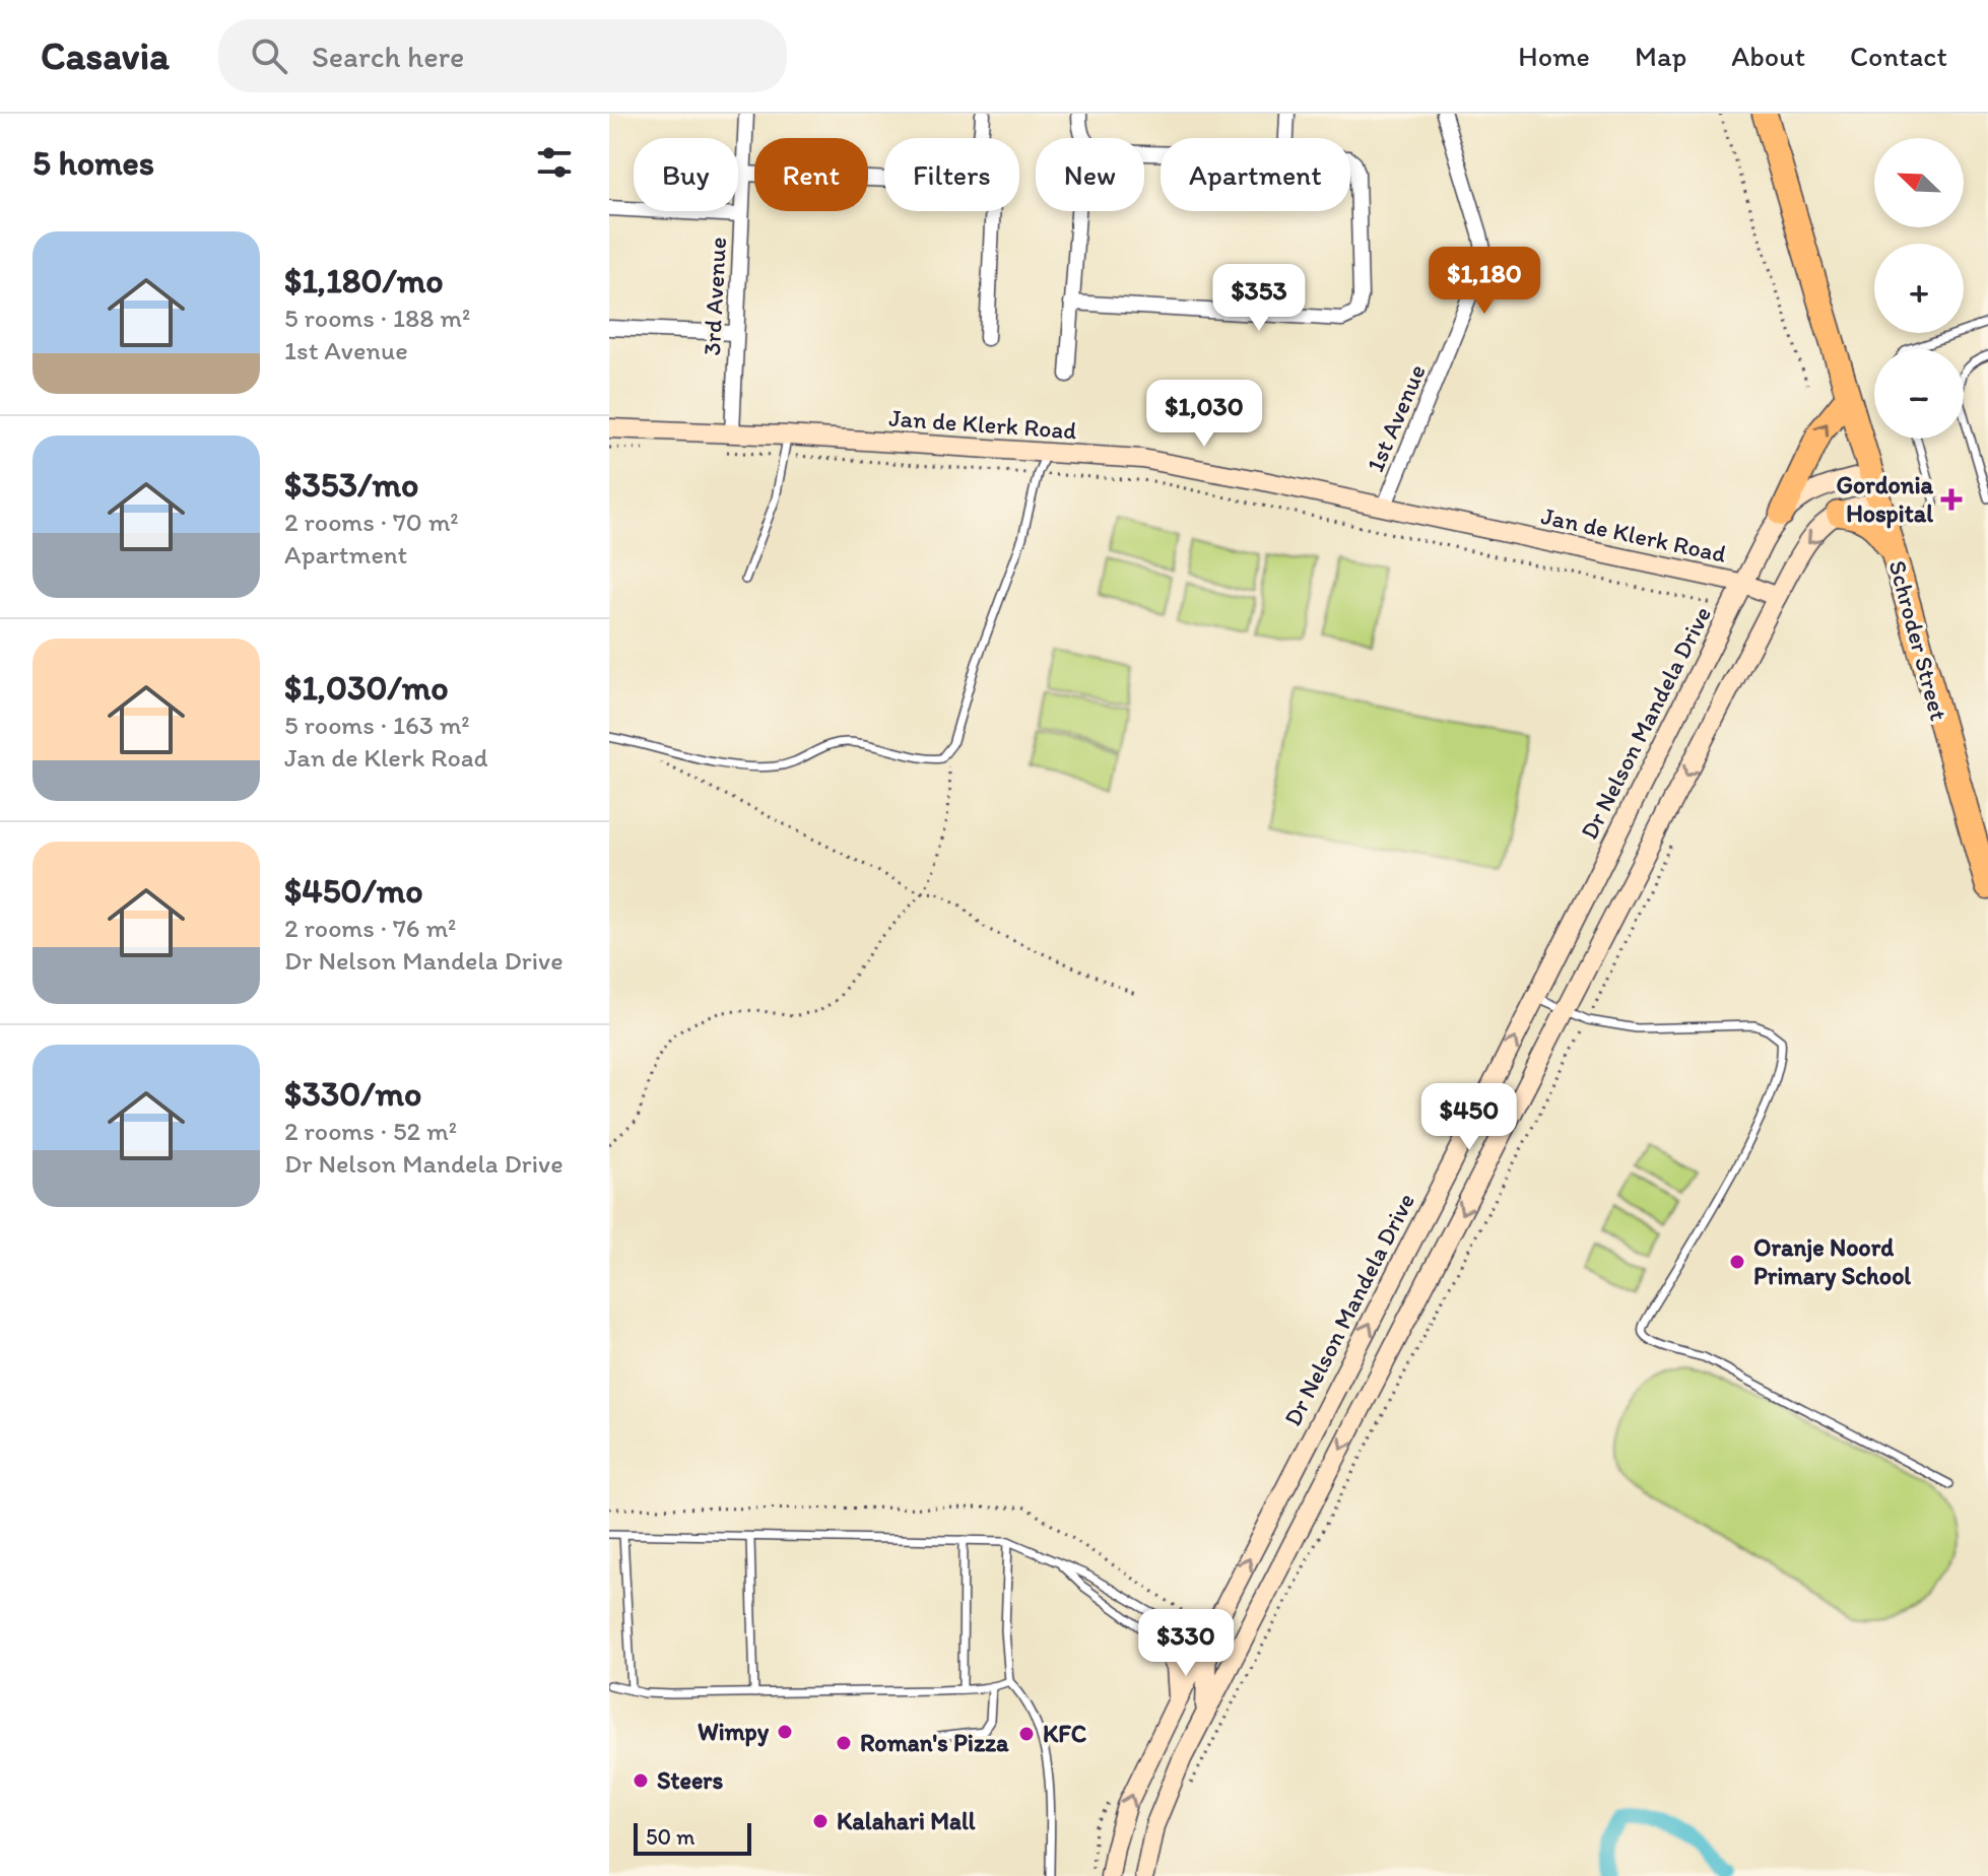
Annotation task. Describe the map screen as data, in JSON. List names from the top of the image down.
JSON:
{
  "streets": {
    "highway": ["Schroder Street"],
    "street": [
      "3rd Avenue",
      "1st Avenue",
      "Jan de Klerk Road",
      "Dr Nelson Mandela Drive"
    ]
  },
  "crossings": [
    ["3rd Avenue", "Jan de Klerk Road"],
    ["1st Avenue", "Jan de Klerk Road"],
    ["Jan de Klerk Road", "Dr Nelson Mandela Drive"],
    ["Schroder Street", "Dr Nelson Mandela Drive"]
  ],
  "places": {
    "health": ["Gordonia Hospital"],
    "other": [
      "Oranje Noord Primary School",
      "Wimpy",
      "KFC",
      "Roman's Pizza",
      "Steers",
      "Kalahari Mall"
    ]
  },
  "scale_bar": "50 m",
  "north": "top left",
  "page": {
    "header": "Casavia",
    "search": "Search here",
    "nav": [
      "Home",
      "Map",
      "About",
      "Contact"
    ],
    "heading": "5 homes",
    "map_buttons": ["+", "−"],
    "chip": [
      "Buy",
      "Rent",
      "Filters",
      "New",
      "Apartment"
    ],
    "list": [
      {
        "name": "$1,180/mo",
        "note": "5 rooms · 188 m² · 1st Avenue"
      },
      {
        "name": "$353/mo",
        "note": "2 rooms · 70 m² · Apartment"
      },
      {
        "name": "$1,030/mo",
        "note": "5 rooms · 163 m² · Jan de Klerk Road"
      },
      {
        "name": "$450/mo",
        "note": "2 rooms · 76 m² · Dr Nelson Mandela Drive"
      },
      {
        "name": "$330/mo",
        "note": "2 rooms · 52 m² · Dr Nelson Mandela Drive"
      }
    ],
    "price": [
      "$1,180",
      "$353",
      "$1,030",
      "$450",
      "$330"
    ],
    "scale": "50 m"
  }
}
